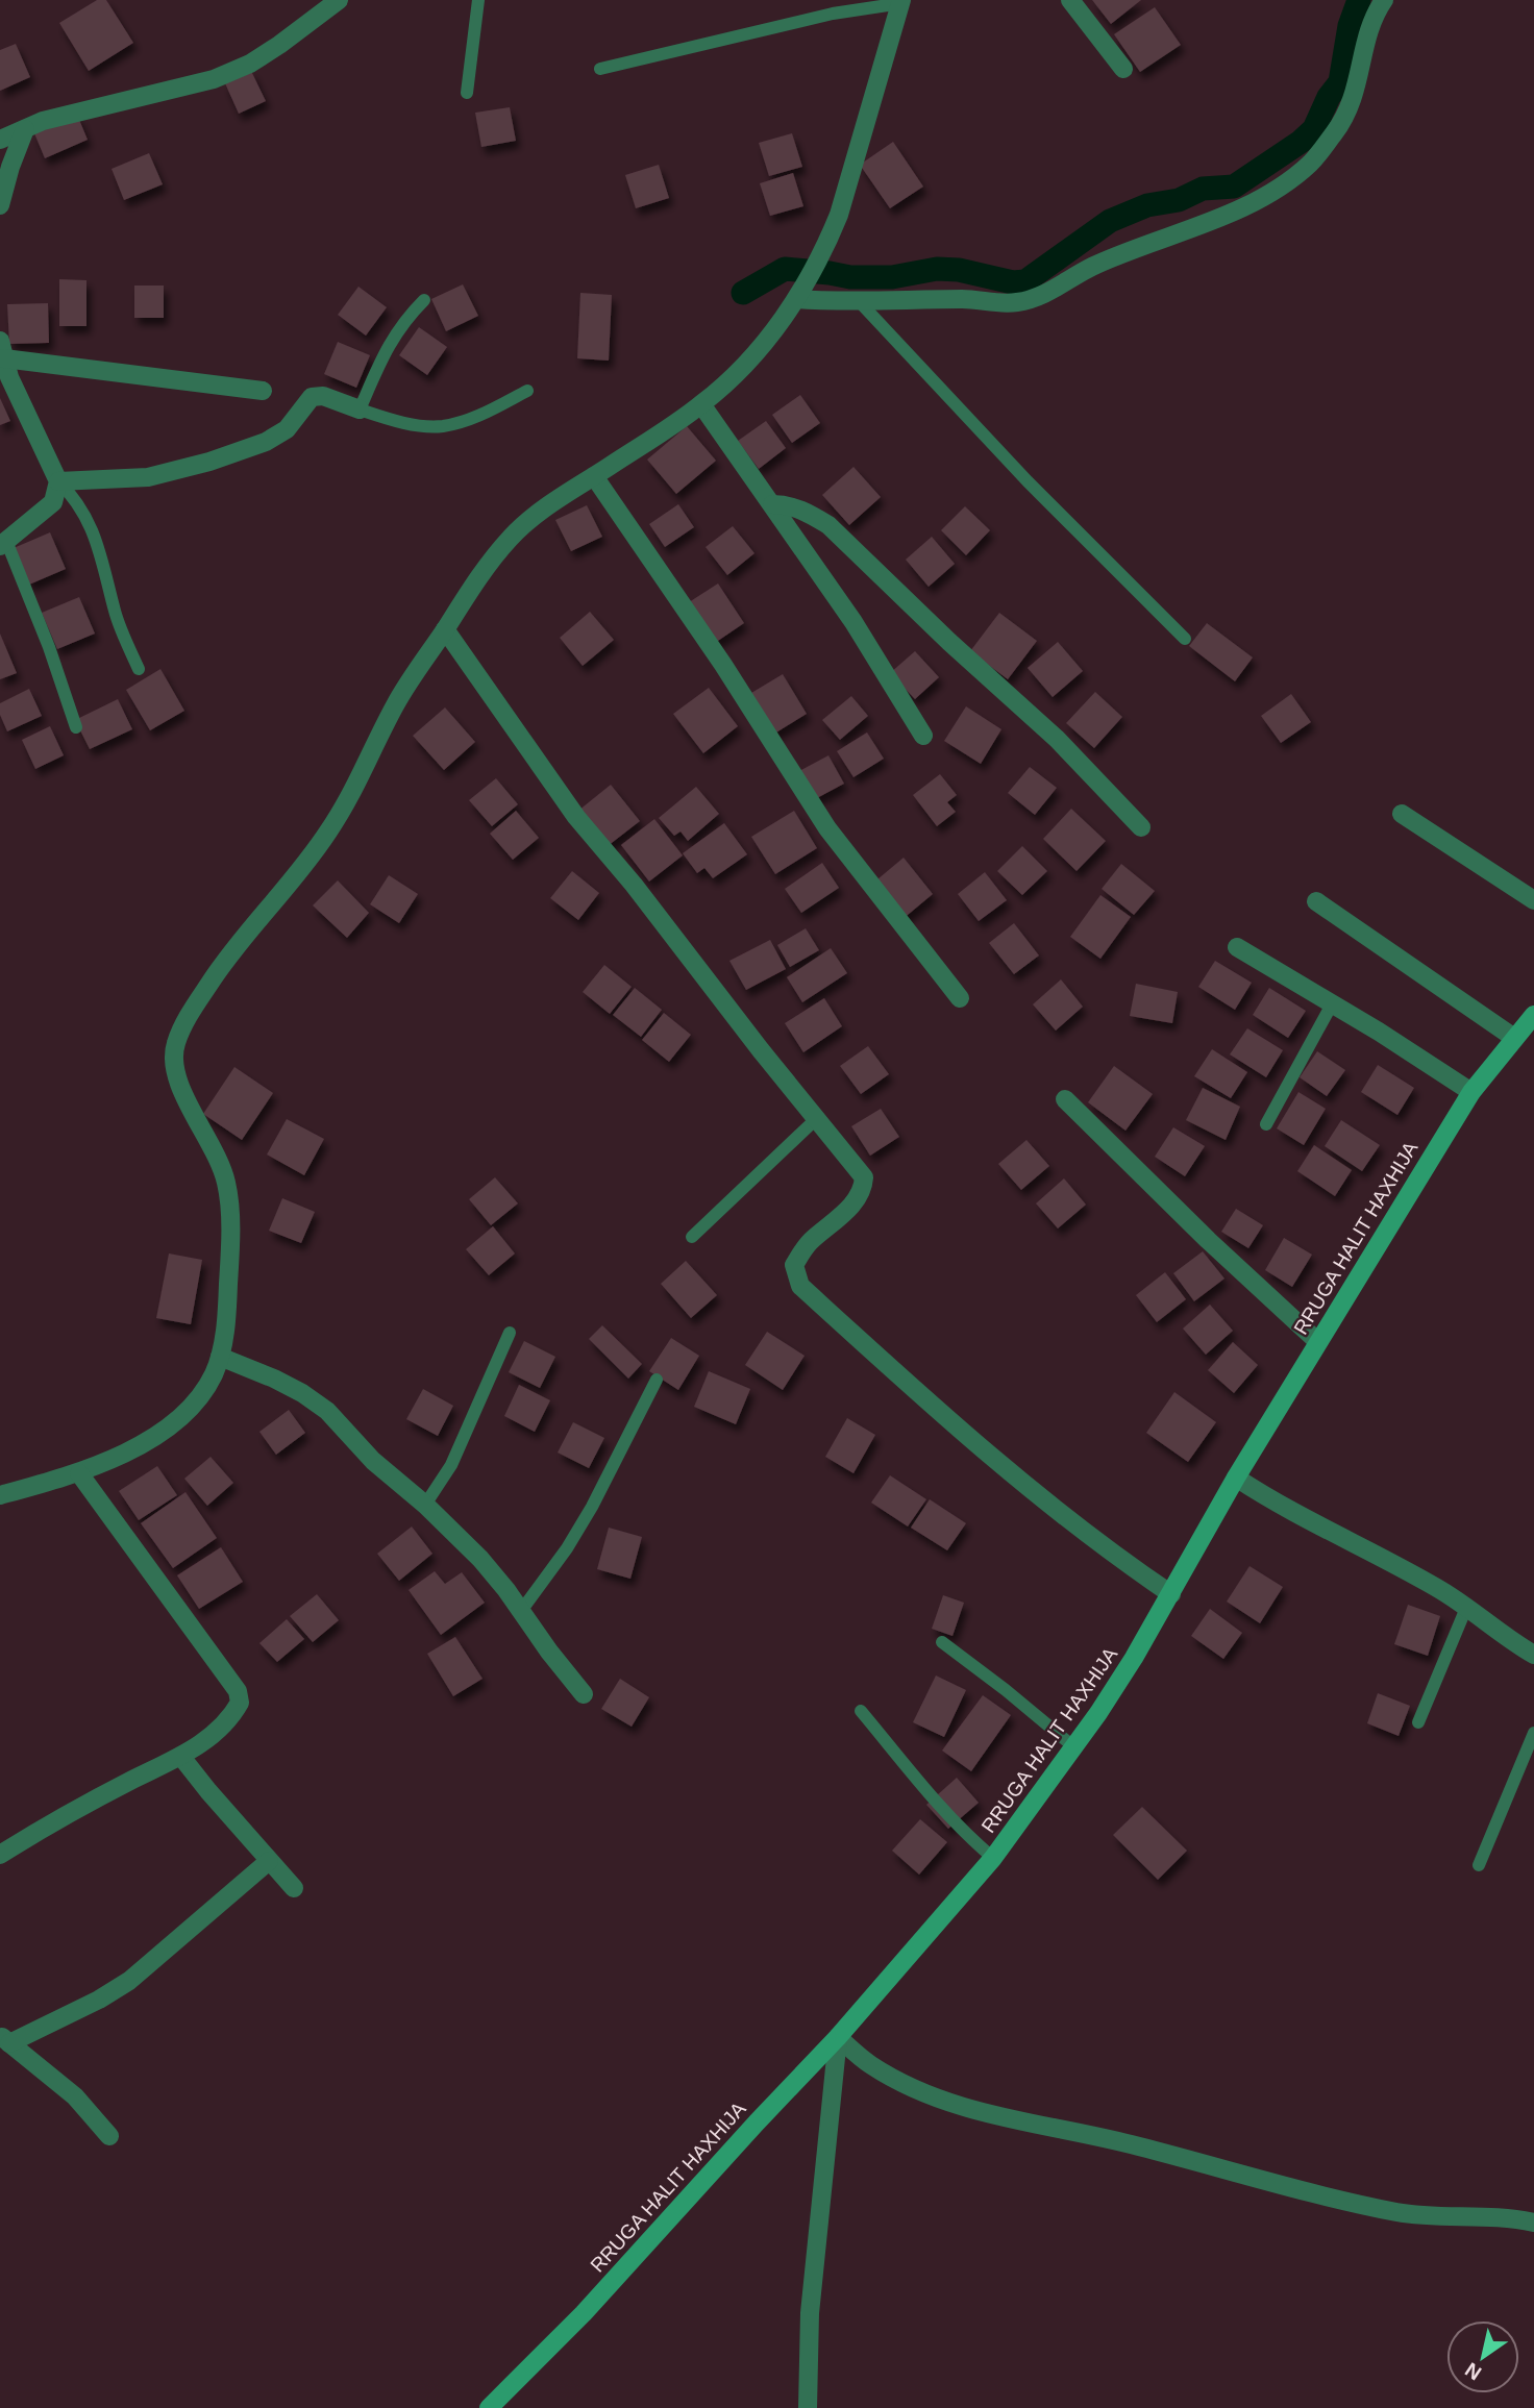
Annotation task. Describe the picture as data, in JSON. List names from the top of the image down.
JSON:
{
  "streets": {
    "street": ["RRUGA HALIT HAXHIJA"]
  },
  "north": "bottom left"
}
